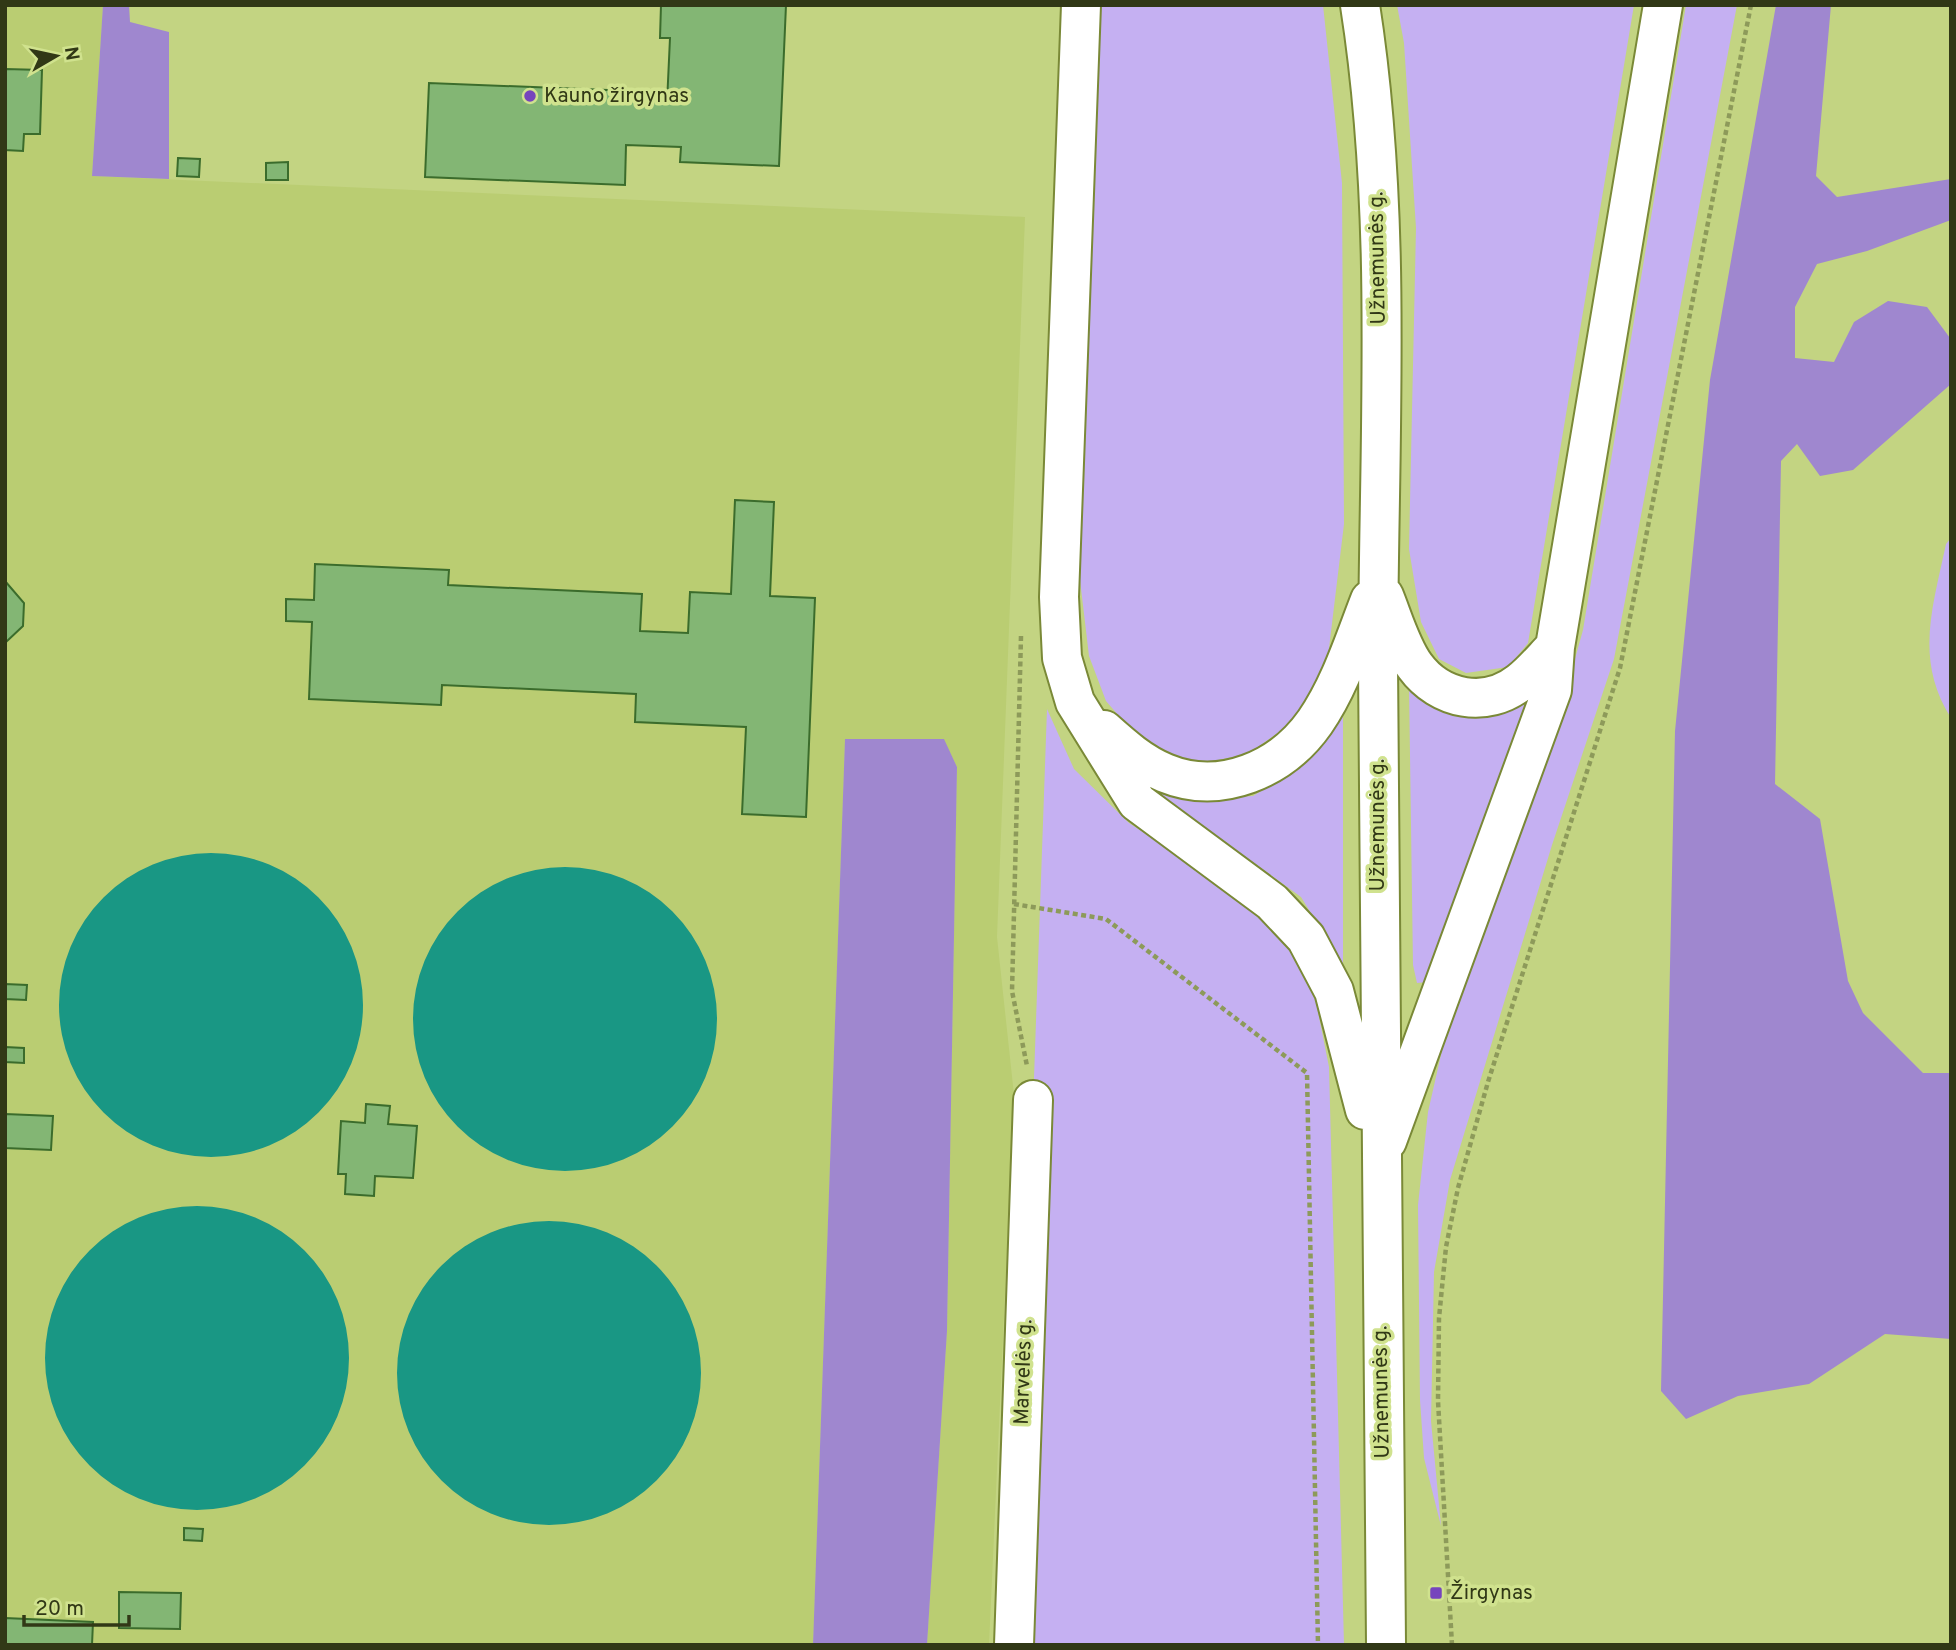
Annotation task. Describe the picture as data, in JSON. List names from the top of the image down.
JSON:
{
  "streets": {
    "main road": ["Užnemunės g.", "Marvelės g."]
  },
  "places": {
    "other": ["Kauno žirgynas"],
    "transit": ["Žirgynas"]
  },
  "scale_bar": "20 m",
  "north": "right"
}
